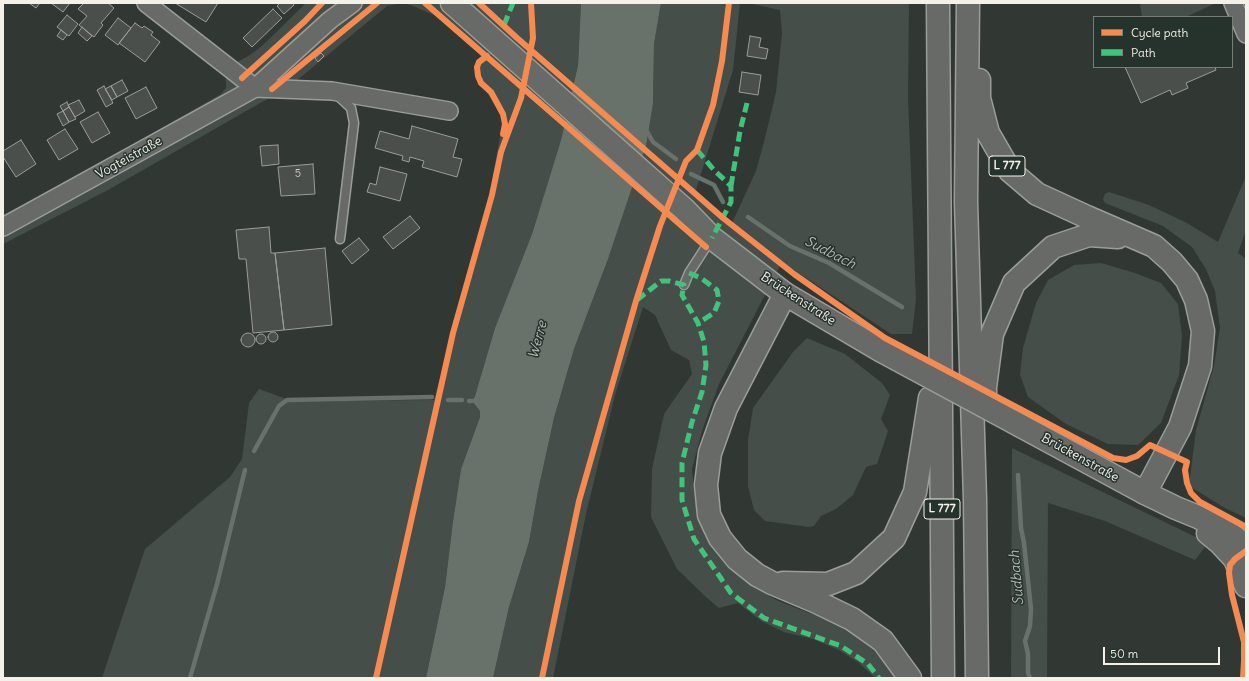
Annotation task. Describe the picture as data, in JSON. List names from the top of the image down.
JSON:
{
  "streets": {
    "main road": ["L 777", "Brückenstraße"],
    "street": ["Vogteistraße"]
  },
  "crossings": [
    ["L 777", "Brückenstraße"]
  ],
  "water": ["Sudbach", "Werre"],
  "house_numbers": ["5"],
  "legend": ["Cycle path", "Path"],
  "scale_bar": "50 m"
}
